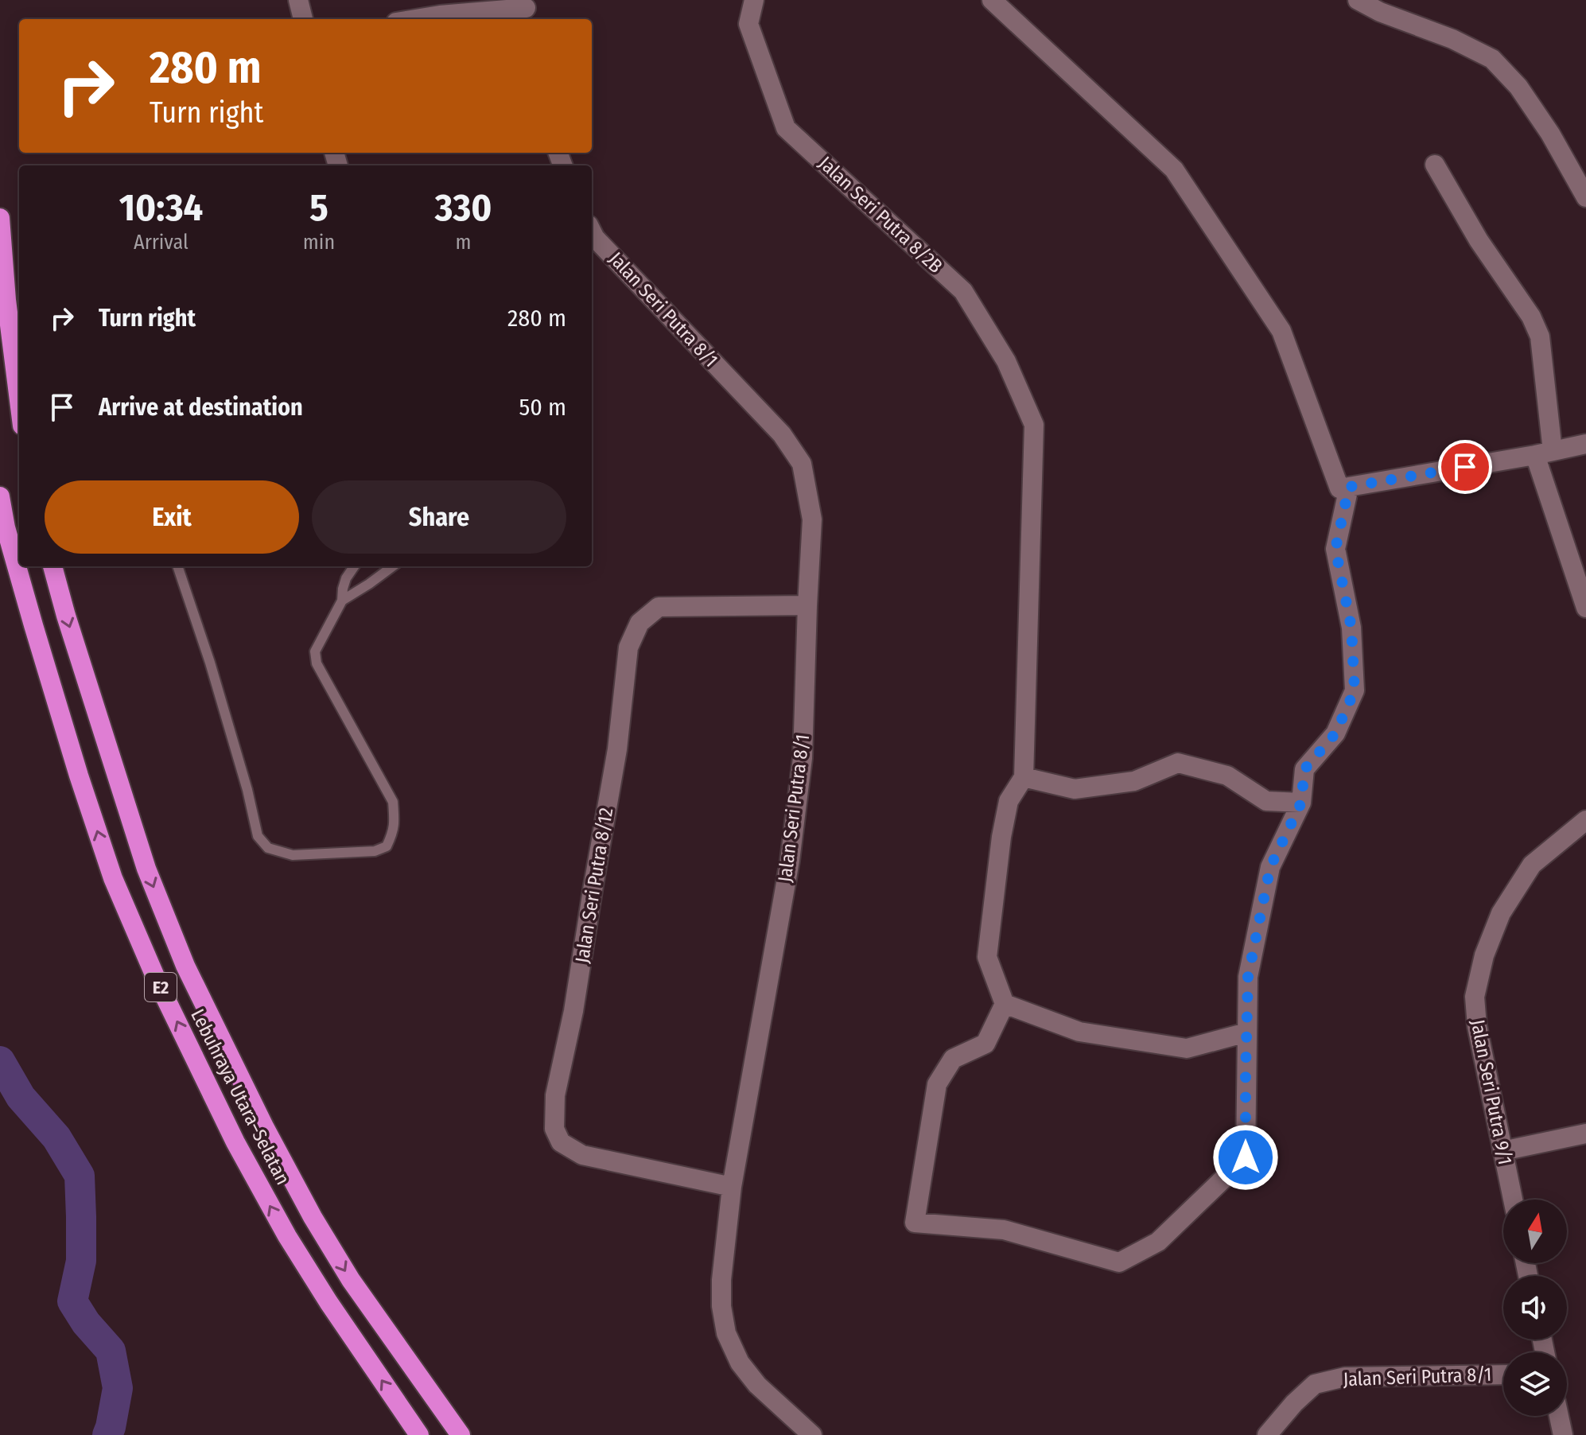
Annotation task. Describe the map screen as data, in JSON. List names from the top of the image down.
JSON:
{
  "streets": {
    "highway": ["E2", "Lebuhraya Utara–Selatan"],
    "street": [
      "Jalan Seri Putra 8/2B",
      "Jalan Seri Putra 8/1",
      "Jalan Seri Putra 8/12",
      "Jalan Seri Putra 9/1"
    ]
  },
  "crossings": [
    ["Jalan Seri Putra 8/1", "Jalan Seri Putra 8/12"]
  ],
  "north": "top",
  "page": {
    "turn": ["280 m", "Turn right"],
    "eta": [
      "10:34",
      "Arrival",
      "5",
      "min",
      "330",
      "m"
    ],
    "list": [
      {
        "name": "Turn right",
        "value": "280 m"
      },
      {
        "name": "Arrive at destination",
        "value": "50 m"
      }
    ],
    "buttons": ["Exit", "Share"]
  }
}
